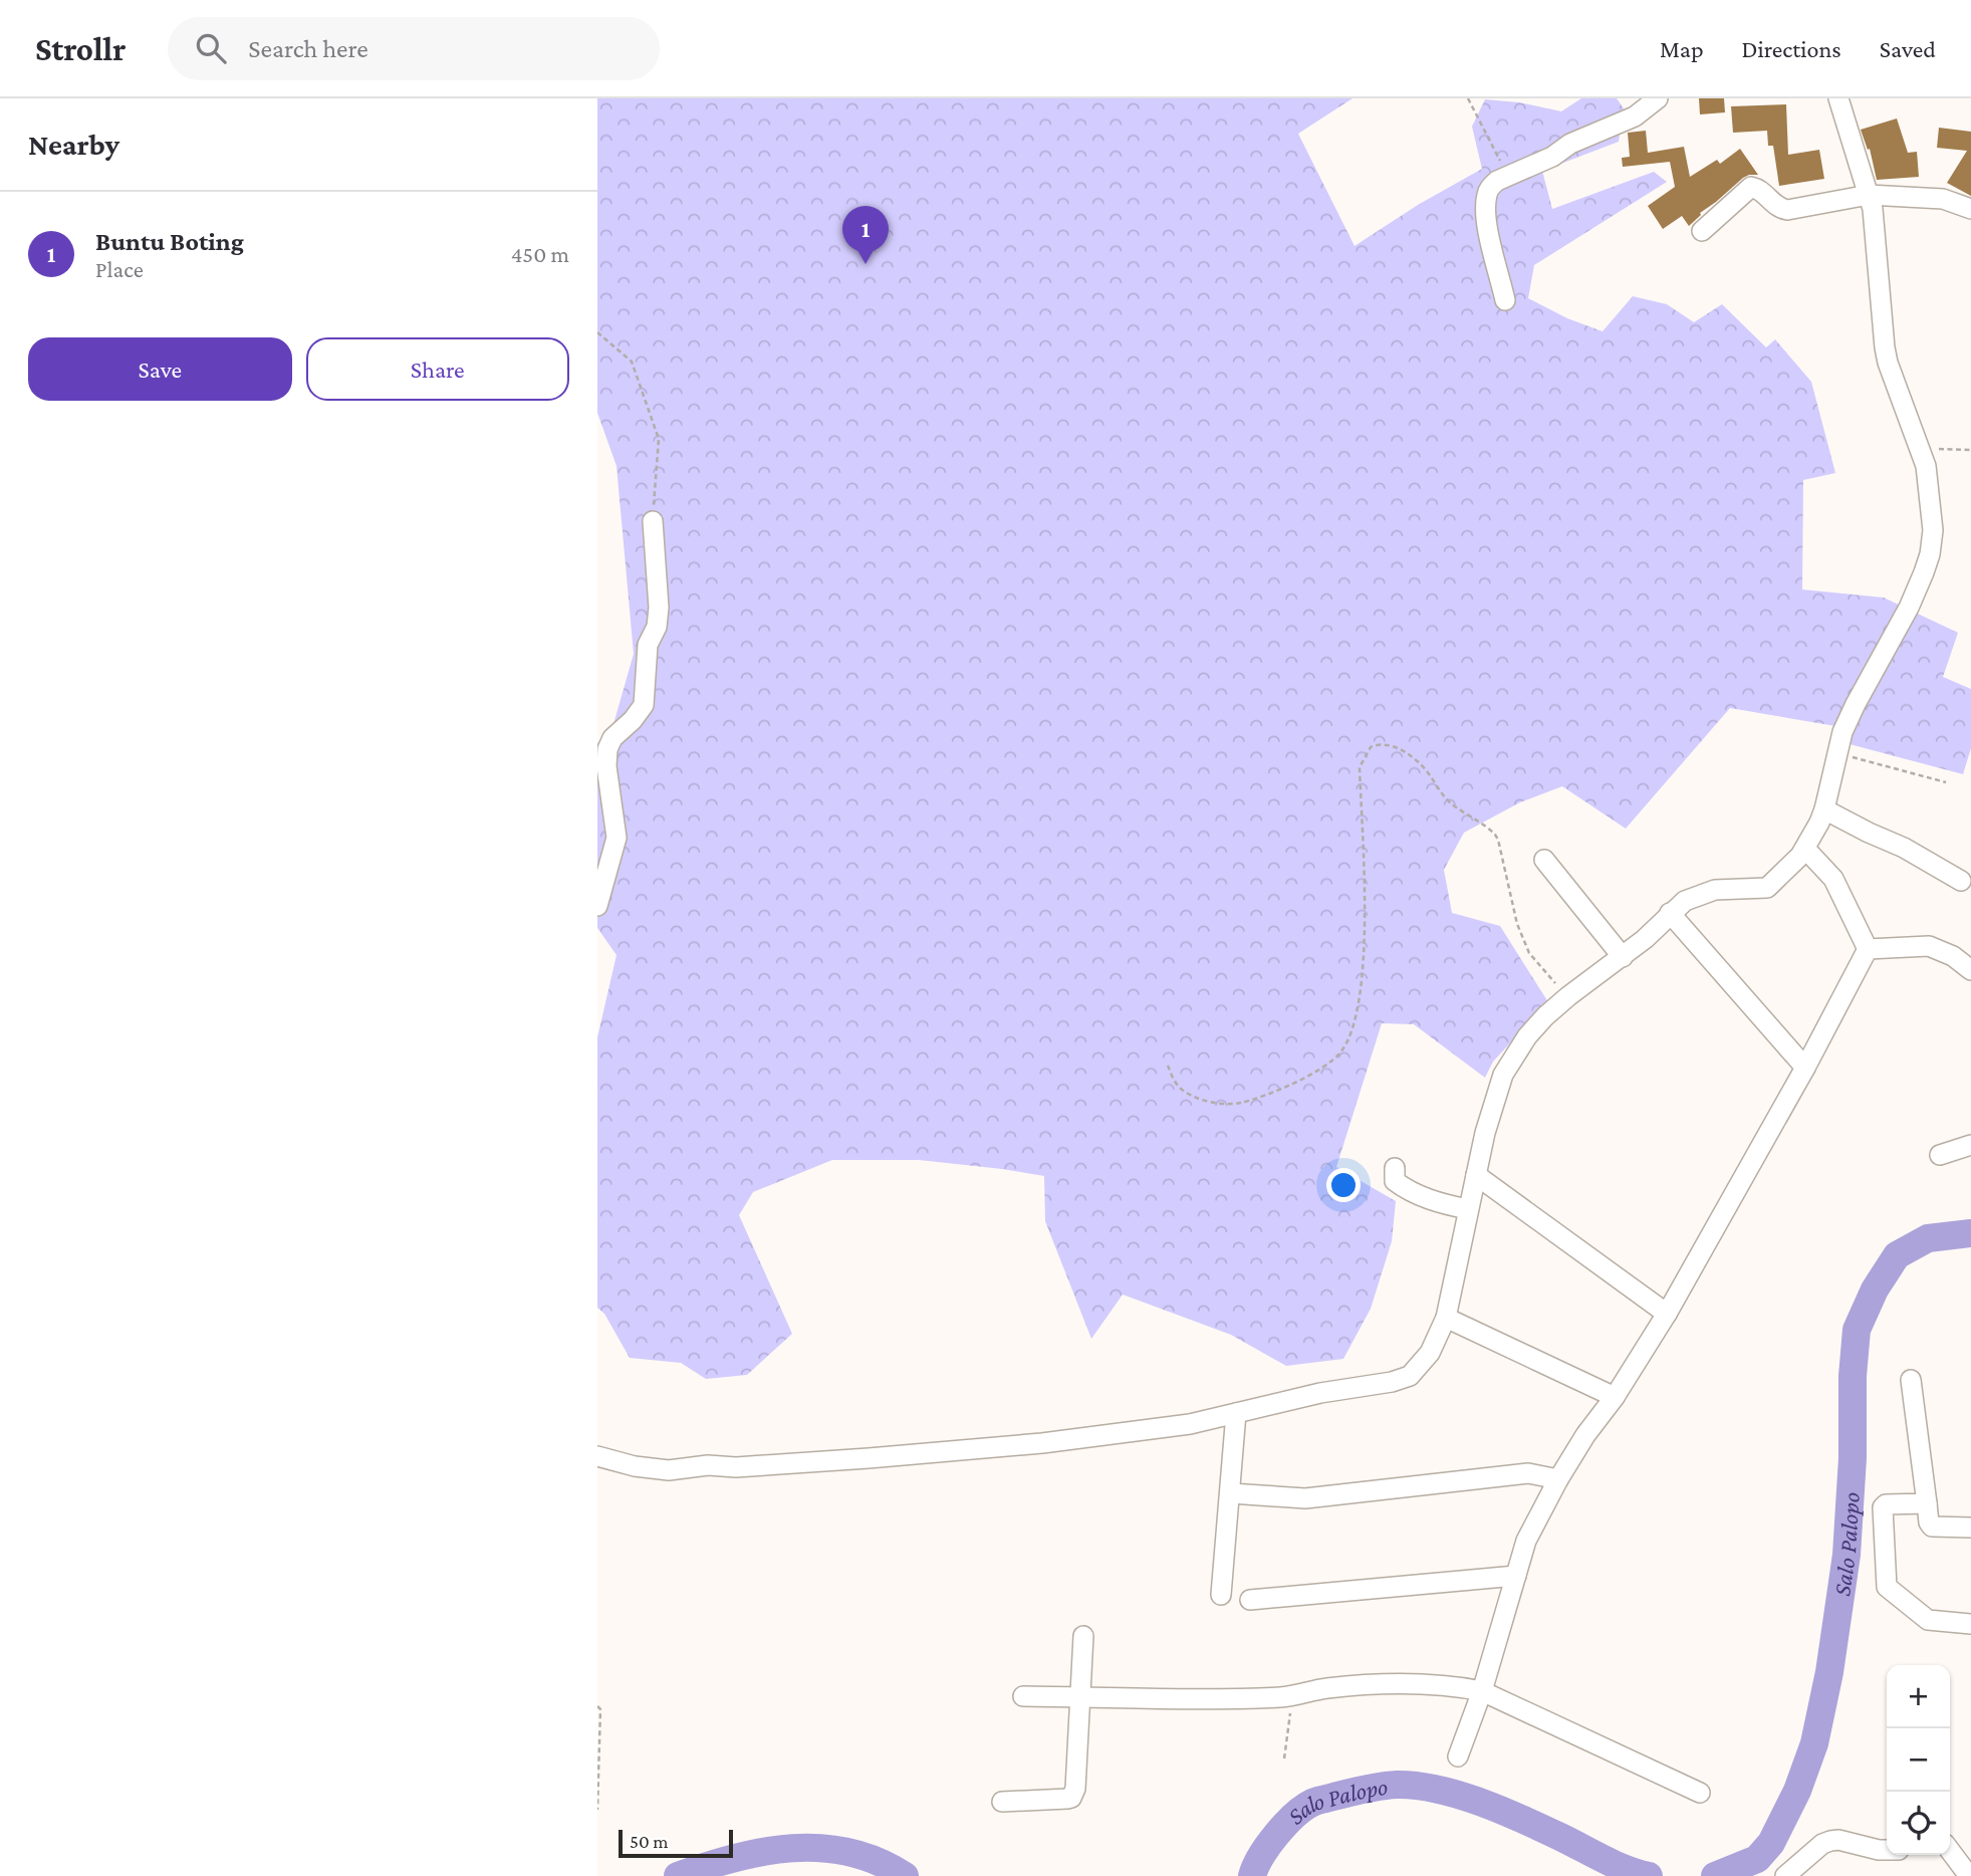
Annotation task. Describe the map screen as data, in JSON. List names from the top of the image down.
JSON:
{
  "water": ["Salo Palopo"],
  "scale_bar": "50 m",
  "page": {
    "header": "Strollr",
    "search": "Search here",
    "nav": ["Map", "Directions", "Saved"],
    "heading": "Nearby",
    "list": [
      {
        "mark": "1",
        "name": "Buntu Boting",
        "note": "Place",
        "value": "450 m"
      }
    ],
    "pins": "1",
    "buttons": ["Save", "Share"],
    "map_buttons": ["+", "−"],
    "scale": "50 m"
  }
}
